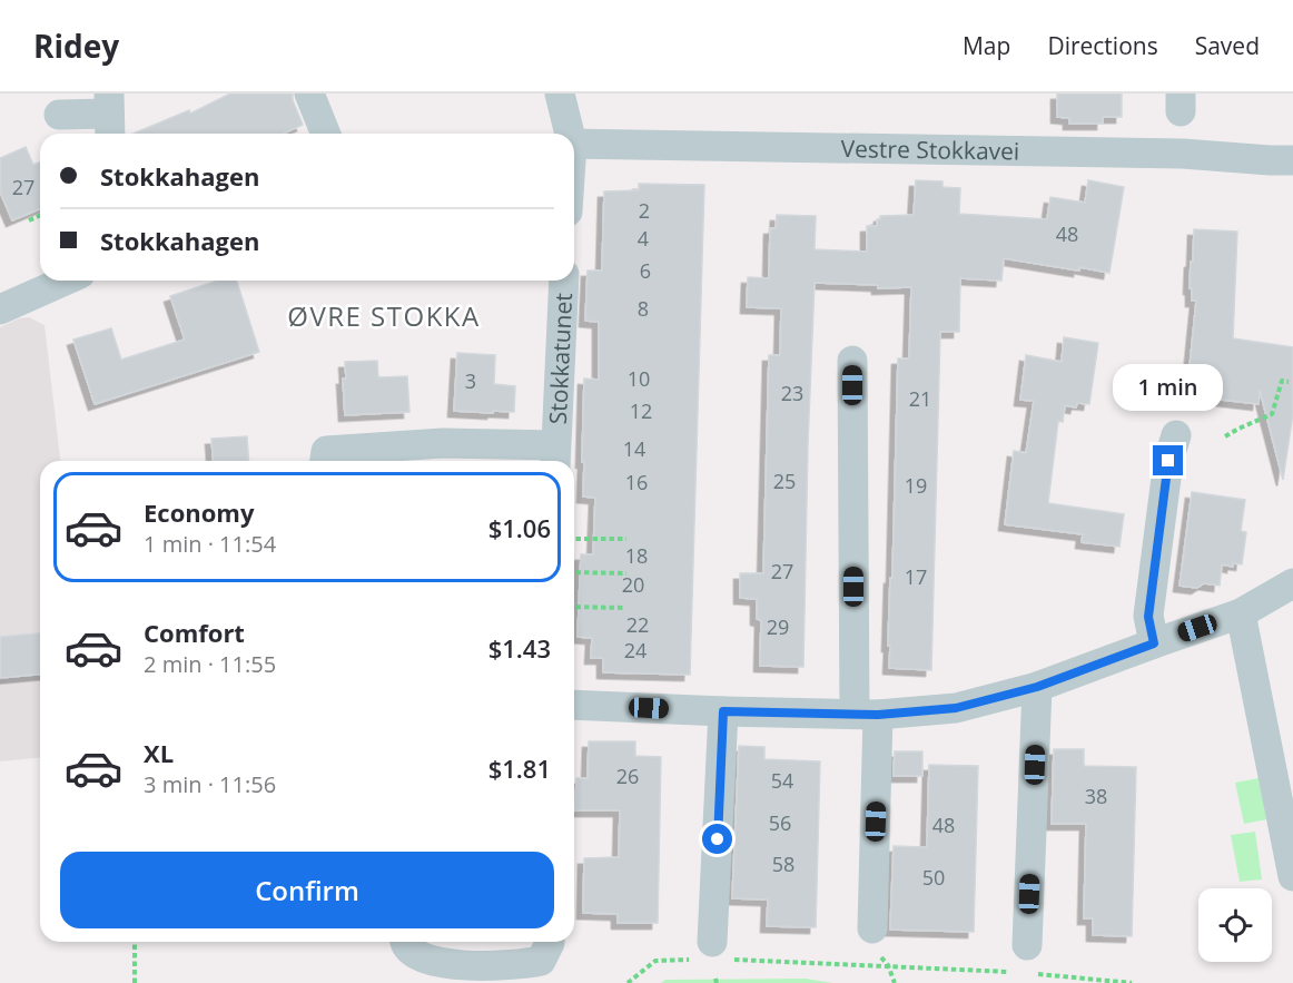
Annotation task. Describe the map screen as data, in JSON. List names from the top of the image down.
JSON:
{
  "streets": {
    "street": ["Vestre Stokkavei", "Stokkatunet"]
  },
  "districts": ["ØVRE STOKKA"],
  "house_numbers": [
    "27",
    "2",
    "48",
    "4",
    "6",
    "8",
    "10",
    "3",
    "23",
    "21",
    "12",
    "14",
    "25",
    "16",
    "19",
    "18",
    "27",
    "17",
    "20",
    "22",
    "29",
    "24",
    "26",
    "54",
    "38",
    "56",
    "48",
    "58",
    "50"
  ],
  "page": {
    "header": "Ridey",
    "nav": ["Map", "Directions", "Saved"],
    "banner": ["Stokkahagen", "Stokkahagen"],
    "bubble": "1 min",
    "list": [
      {
        "name": "Economy",
        "note": "1 min · 11:54",
        "value": "$1.06"
      },
      {
        "name": "Comfort",
        "note": "2 min · 11:55",
        "value": "$1.43"
      },
      {
        "name": "XL",
        "note": "3 min · 11:56",
        "value": "$1.81"
      }
    ],
    "buttons": "Confirm"
  }
}
